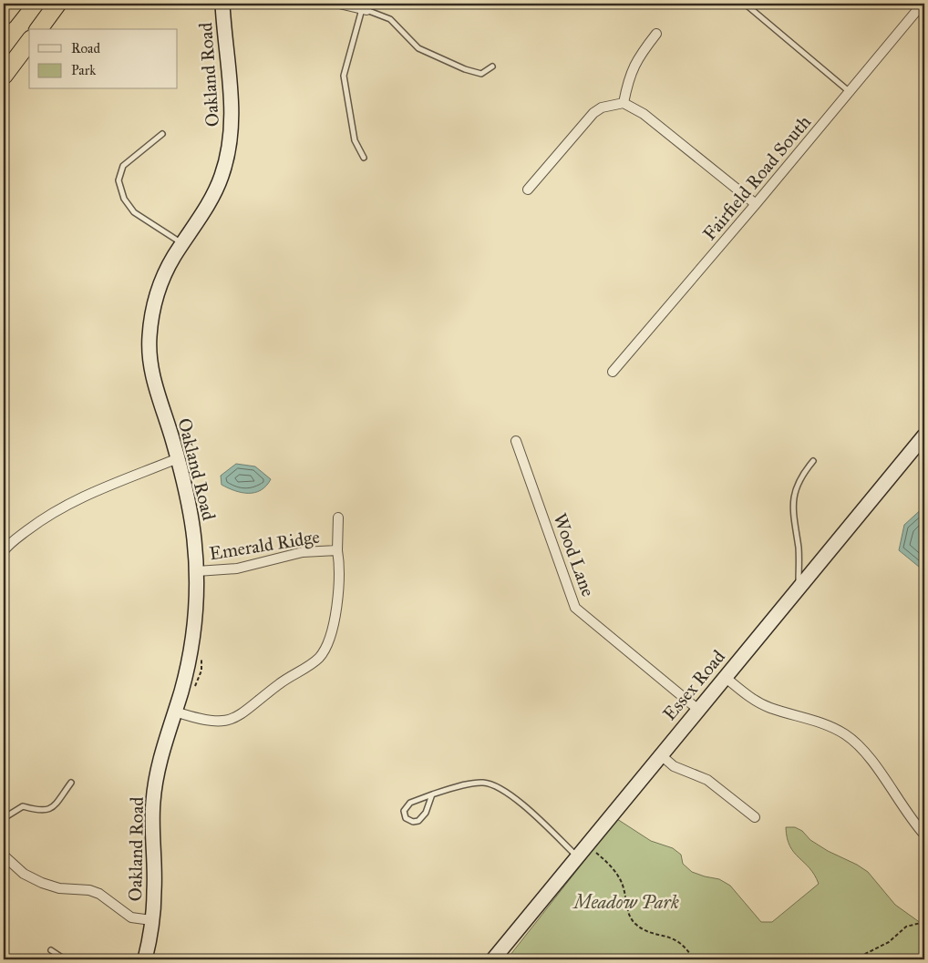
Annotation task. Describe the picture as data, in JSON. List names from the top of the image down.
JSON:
{
  "streets": {
    "street": [
      "Oakland Road",
      "Fairfield Road South",
      "Emerald Ridge",
      "Wood Lane",
      "Essex Road"
    ]
  },
  "crossings": [
    ["Oakland Road", "Emerald Ridge"],
    ["Wood Lane", "Essex Road"]
  ],
  "parks": ["Meadow Park"],
  "legend": ["Road", "Park"]
}
